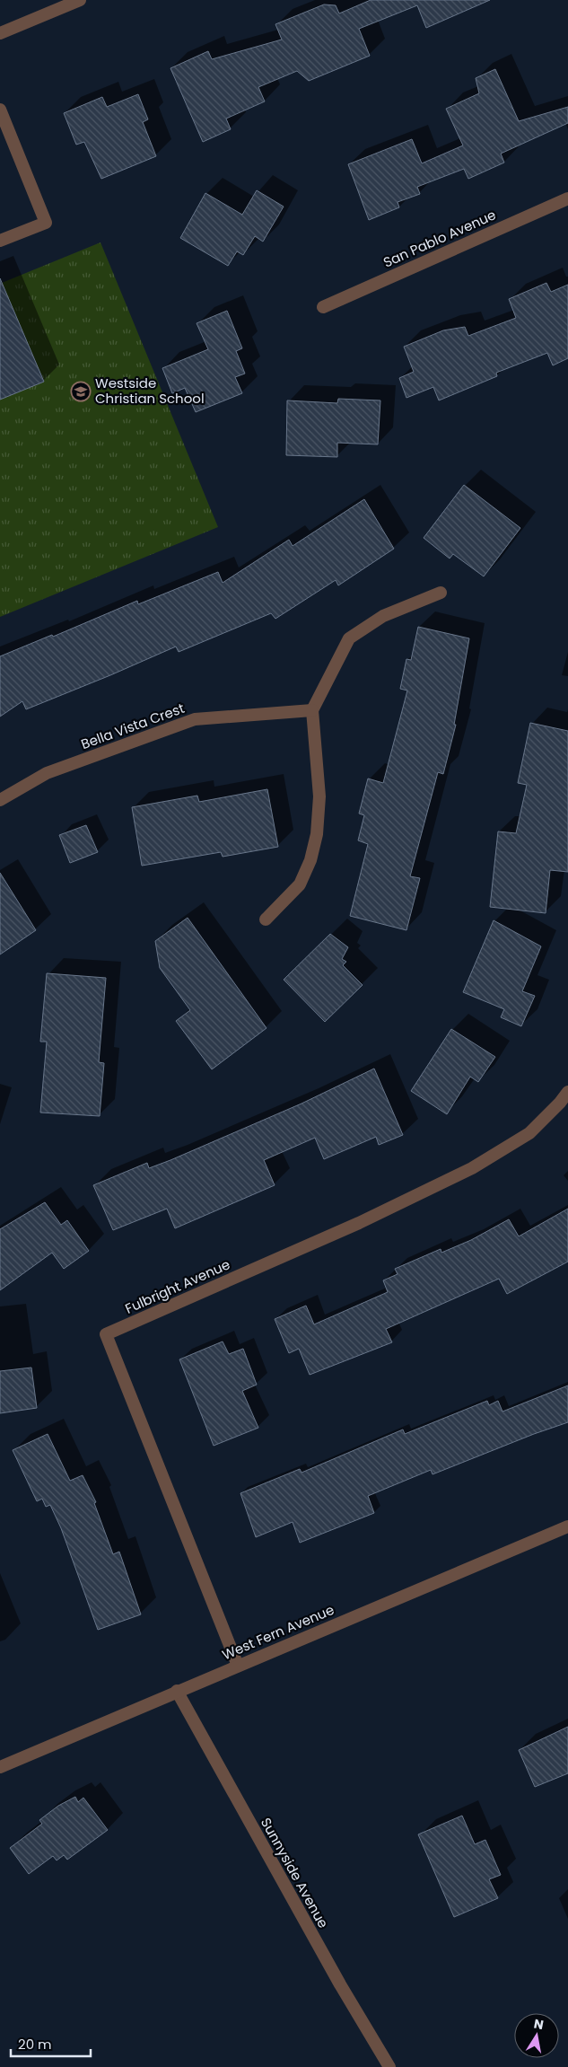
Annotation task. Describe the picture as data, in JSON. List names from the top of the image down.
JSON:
{
  "streets": {
    "street": [
      "San Pablo Avenue",
      "Bella Vista Crest",
      "Fulbright Avenue",
      "West Fern Avenue",
      "Sunnyside Avenue"
    ]
  },
  "crossings": [
    ["Fulbright Avenue", "West Fern Avenue"],
    ["West Fern Avenue", "Sunnyside Avenue"]
  ],
  "places": {
    "school or university": ["Westside Christian School"]
  },
  "scale_bar": "20 m",
  "north": "top"
}
